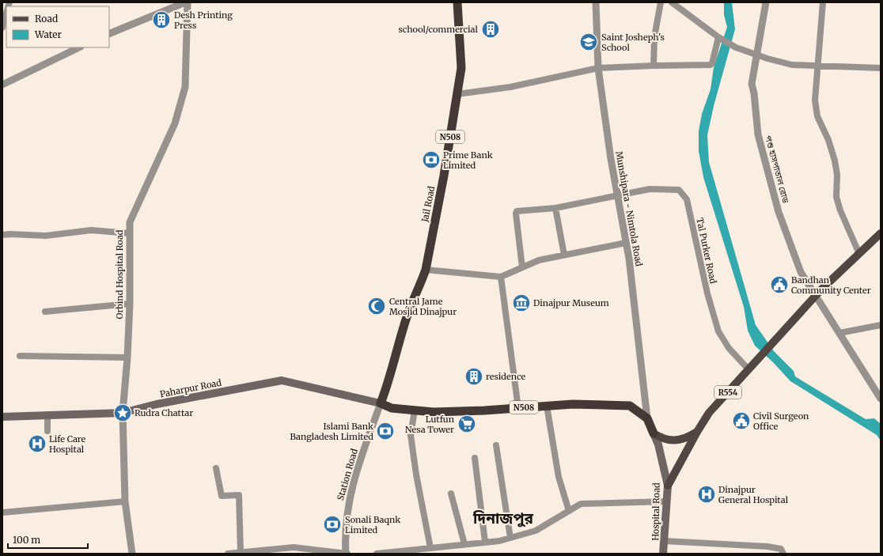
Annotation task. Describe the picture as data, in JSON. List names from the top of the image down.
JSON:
{
  "streets": {
    "highway": ["N508", "Jail Road"],
    "main road": ["Paharpur Road", "R554", "Hospital Road"],
    "street": [
      "পশু হাসপাতাল রোড",
      "Munshipara - Nimtola Road",
      "Tal Purker Road",
      "Orbind Hospital Road",
      "Station Road"
    ]
  },
  "crossings": [
    ["N508", "Jail Road"],
    ["N508", "Munshipara - Nimtola Road"],
    ["N508", "Paharpur Road"],
    ["N508", "Station Road"],
    ["পশু হাসপাতাল রোড", "R554"],
    ["Jail Road", "Paharpur Road"],
    ["Jail Road", "Station Road"],
    ["Munshipara - Nimtola Road", "Tal Purker Road"],
    ["Tal Purker Road", "R554"],
    ["Orbind Hospital Road", "Paharpur Road"],
    ["Paharpur Road", "Station Road"],
    ["R554", "Hospital Road"]
  ],
  "districts": ["দিনাজপুর"],
  "places": {
    "building": ["Desh Printing Press", "school/commercial", "residence"],
    "school or university": ["Saint Josheph's School"],
    "bank": ["Prime Bank Limited", "Islami Bank Bangladesh Limited", "Sonali Baqnk Limited"],
    "public building": ["Bandhan Community Center", "Civil Surgeon Office"],
    "museum": ["Dinajpur Museum"],
    "mosque": ["Central Jame Mosjid Dinajpur"],
    "place": ["Rudra Chattar"],
    "supermarket": ["Lutfun Nesa Tower"],
    "hospital": ["Life Care Hospital", "Dinajpur General Hospital"]
  },
  "legend": ["Road", "Water"],
  "scale_bar": "100 m"
}
